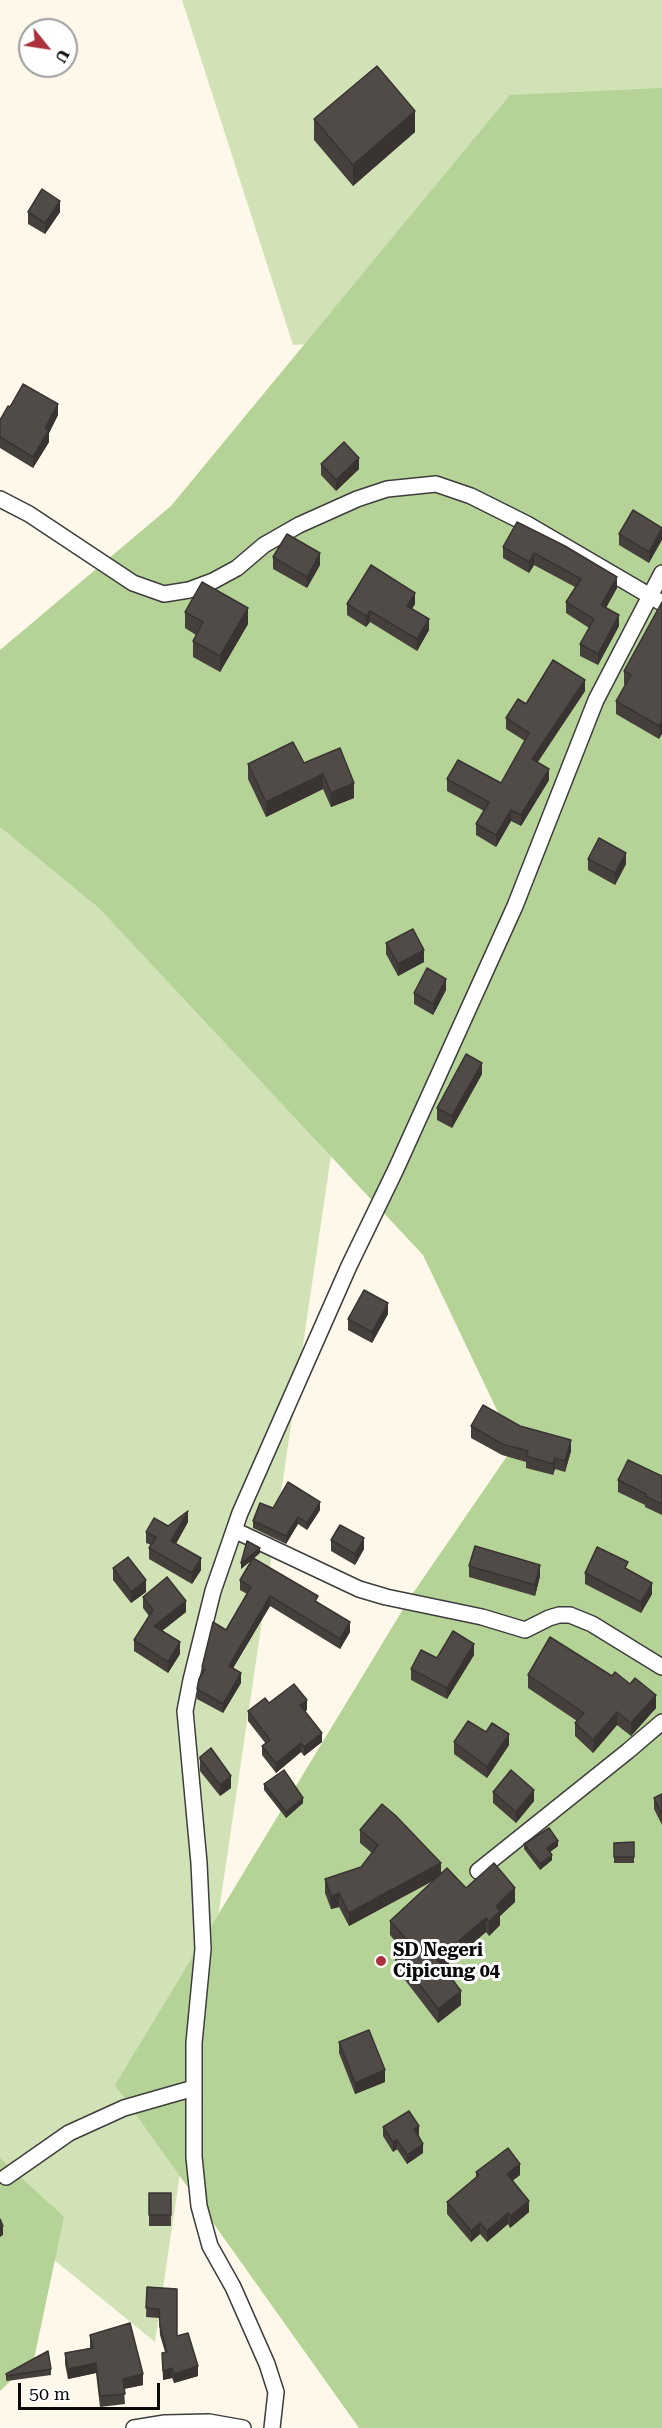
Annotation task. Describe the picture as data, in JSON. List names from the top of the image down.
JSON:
{
  "places": ["SD Negeri Cipicung 04"],
  "scale_bar": "50 m",
  "north": "bottom right"
}
